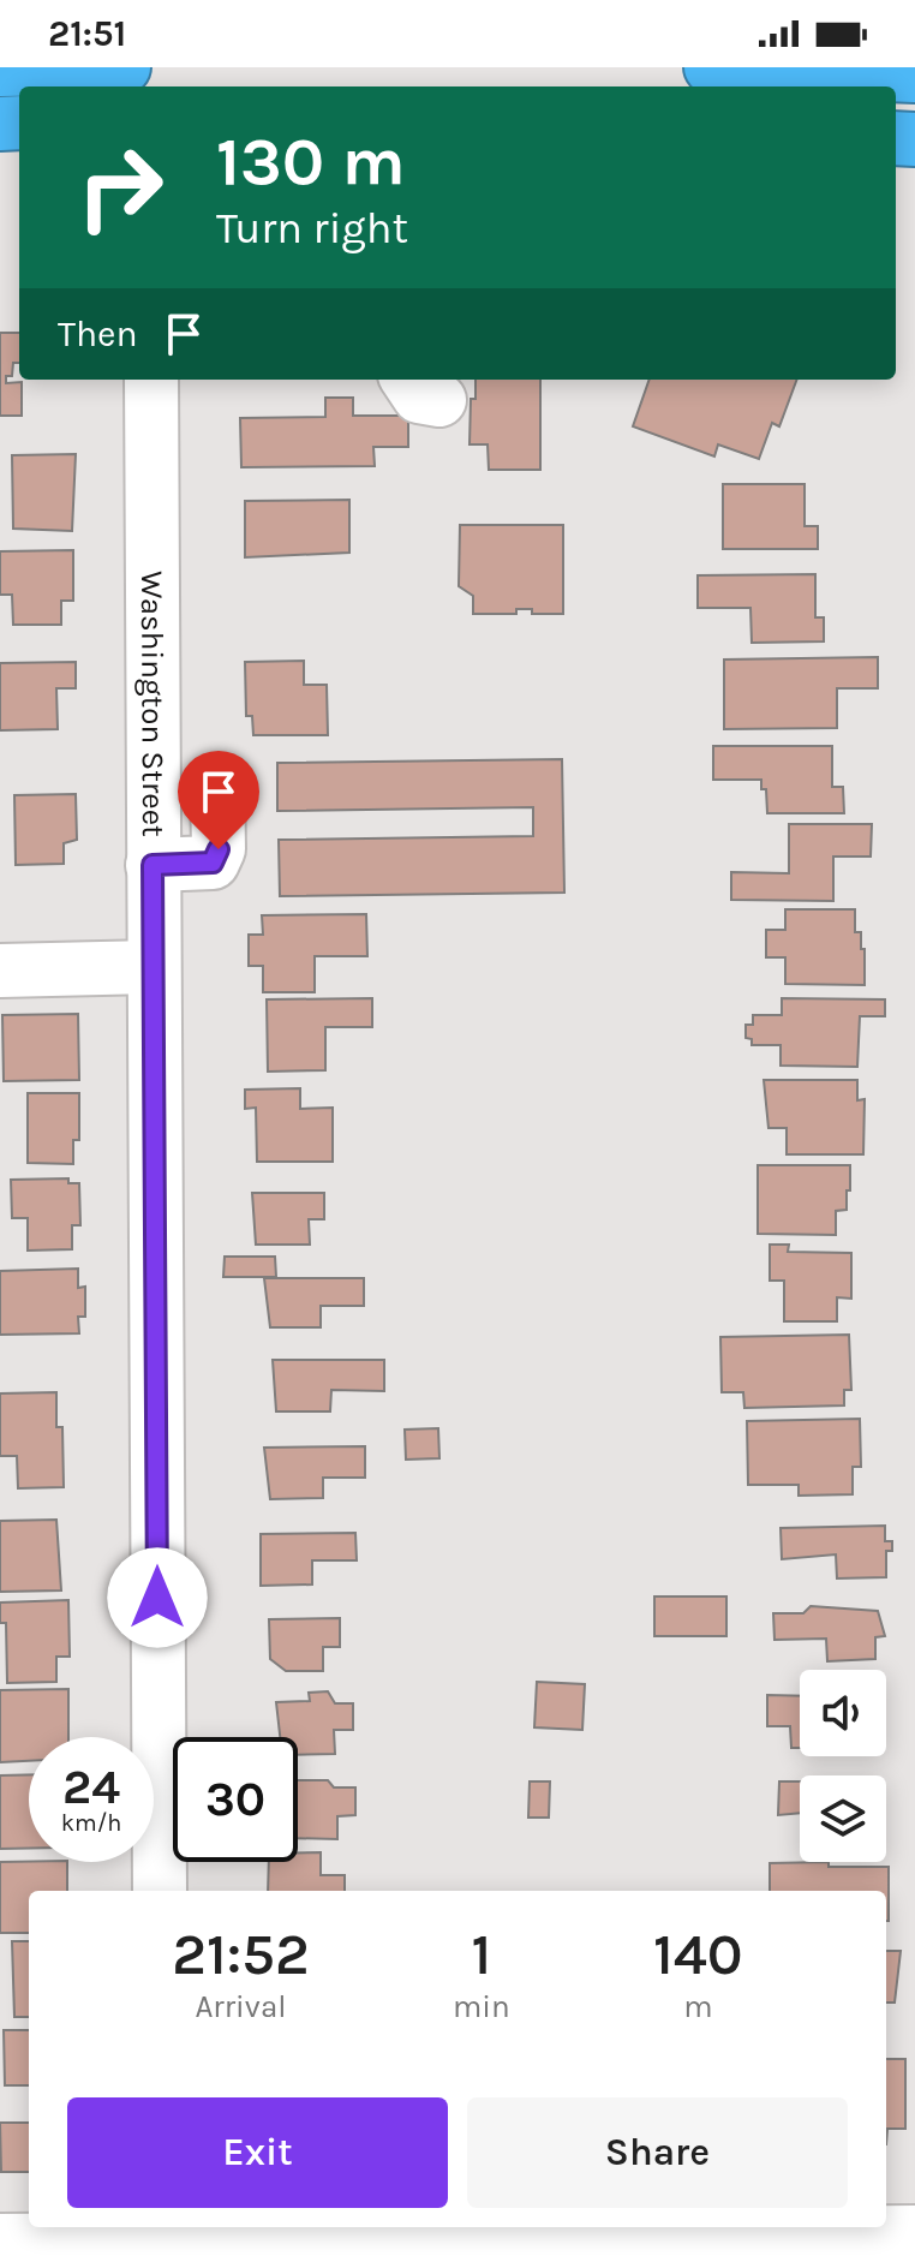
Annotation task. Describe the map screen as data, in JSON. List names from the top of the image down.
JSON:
{
  "streets": {
    "street": ["Washington Street"]
  },
  "page": {
    "status": "21:51",
    "turn": ["130 m", "Turn right"],
    "then": "Then",
    "speed": "24 km/h",
    "limit": "30",
    "eta": [
      "21:52",
      "Arrival",
      "1",
      "min",
      "140",
      "m"
    ],
    "buttons": ["Exit", "Share"]
  }
}
